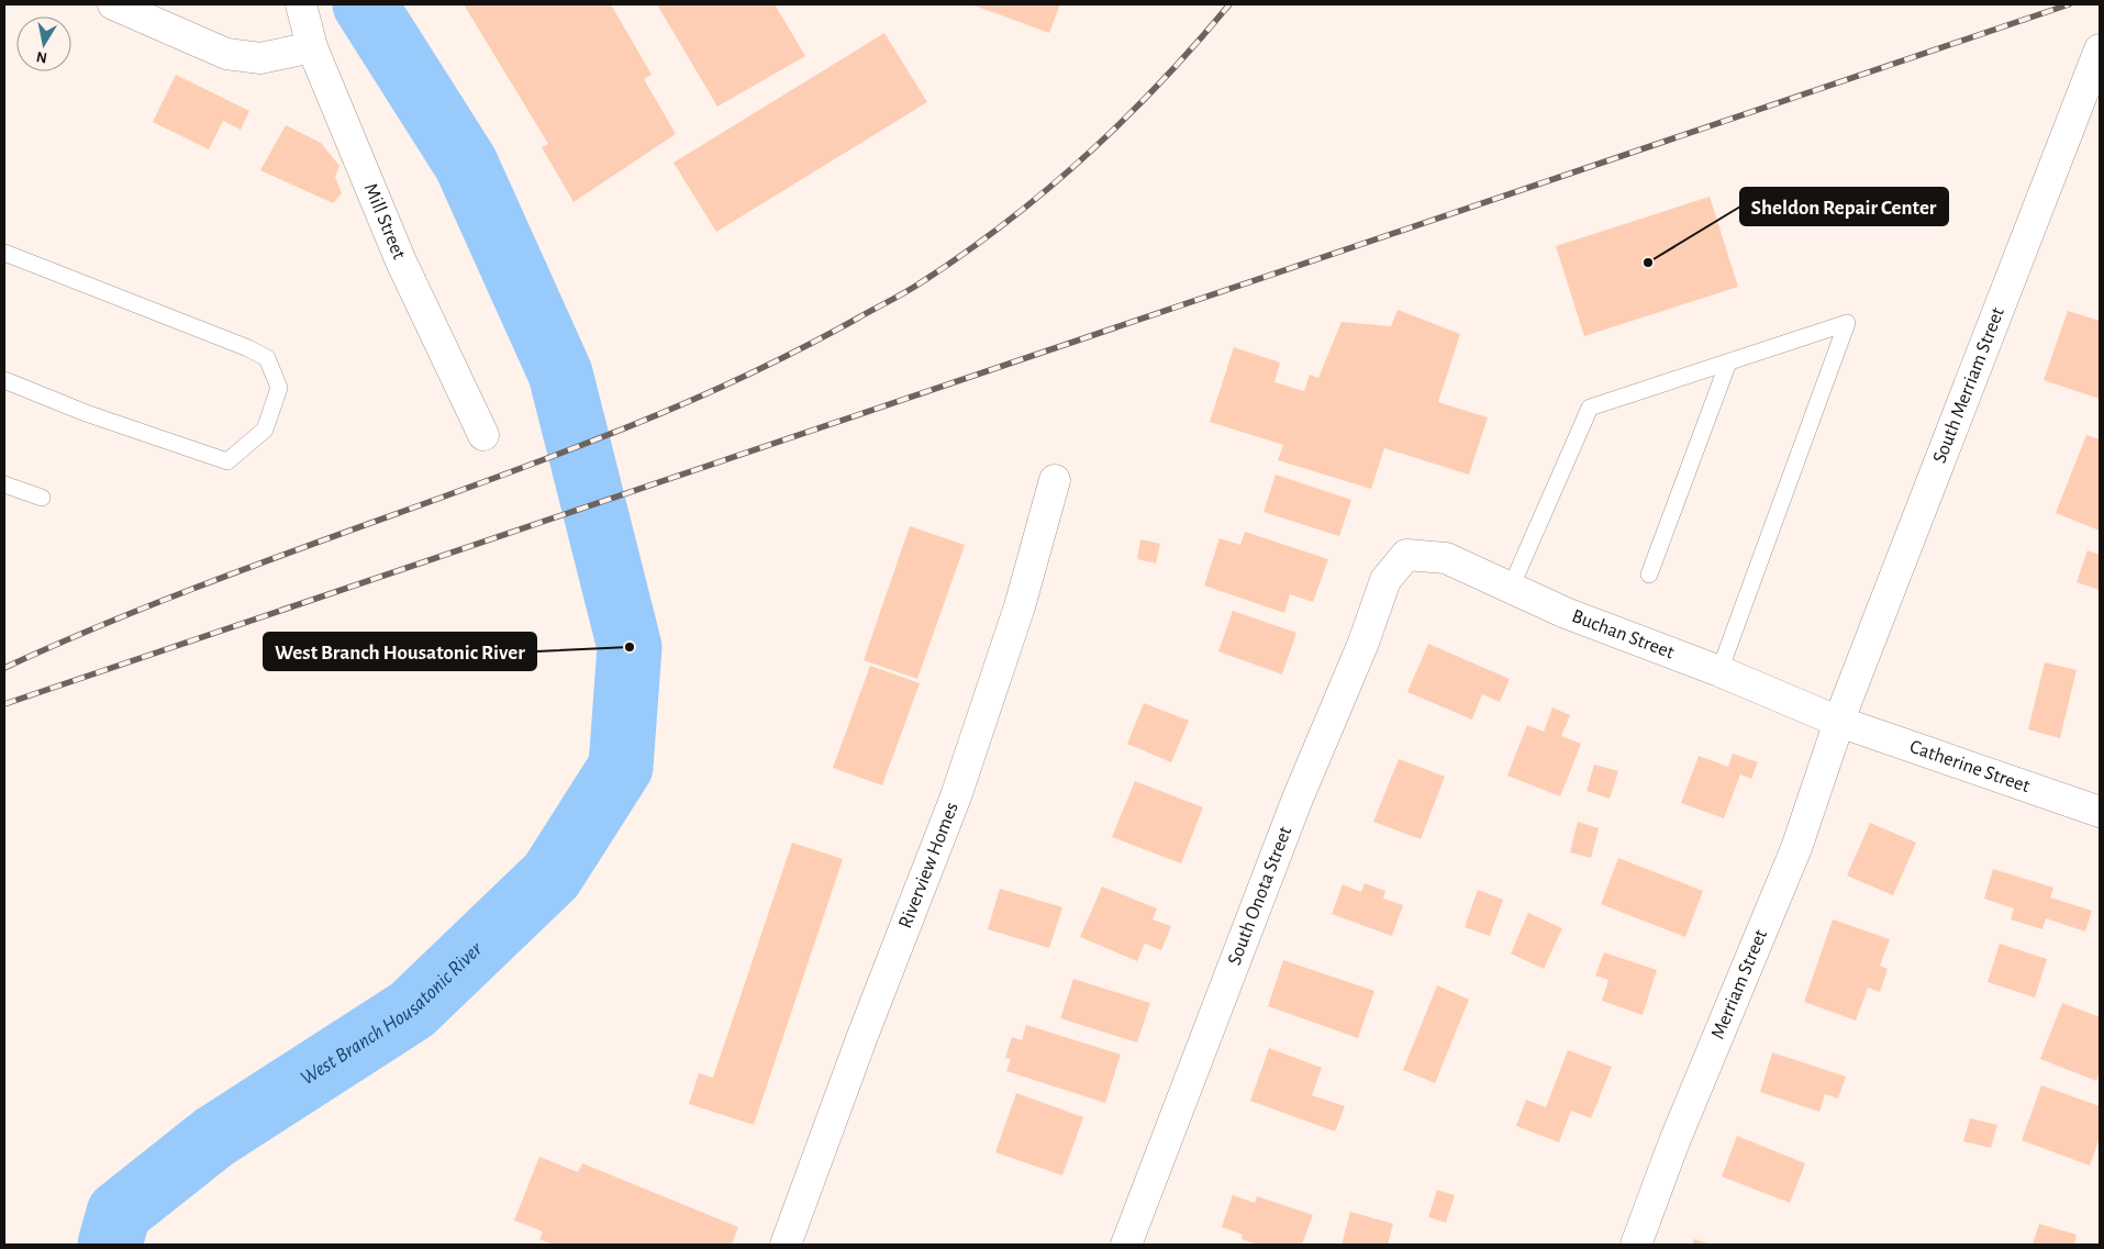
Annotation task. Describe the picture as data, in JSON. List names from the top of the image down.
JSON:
{
  "streets": {
    "street": [
      "Mill Street",
      "South Merriam Street",
      "Buchan Street",
      "Catherine Street",
      "Riverview Homes",
      "South Onota Street",
      "Merriam Street"
    ]
  },
  "crossings": [
    ["South Merriam Street", "Buchan Street"],
    ["South Merriam Street", "Catherine Street"],
    ["South Merriam Street", "Merriam Street"],
    ["Buchan Street", "Catherine Street"],
    ["Buchan Street", "South Onota Street"],
    ["Buchan Street", "Merriam Street"],
    ["Catherine Street", "Merriam Street"]
  ],
  "water": ["West Branch Housatonic River"],
  "places": ["Sheldon Repair Center", "West Branch Housatonic River"],
  "north": "bottom"
}
